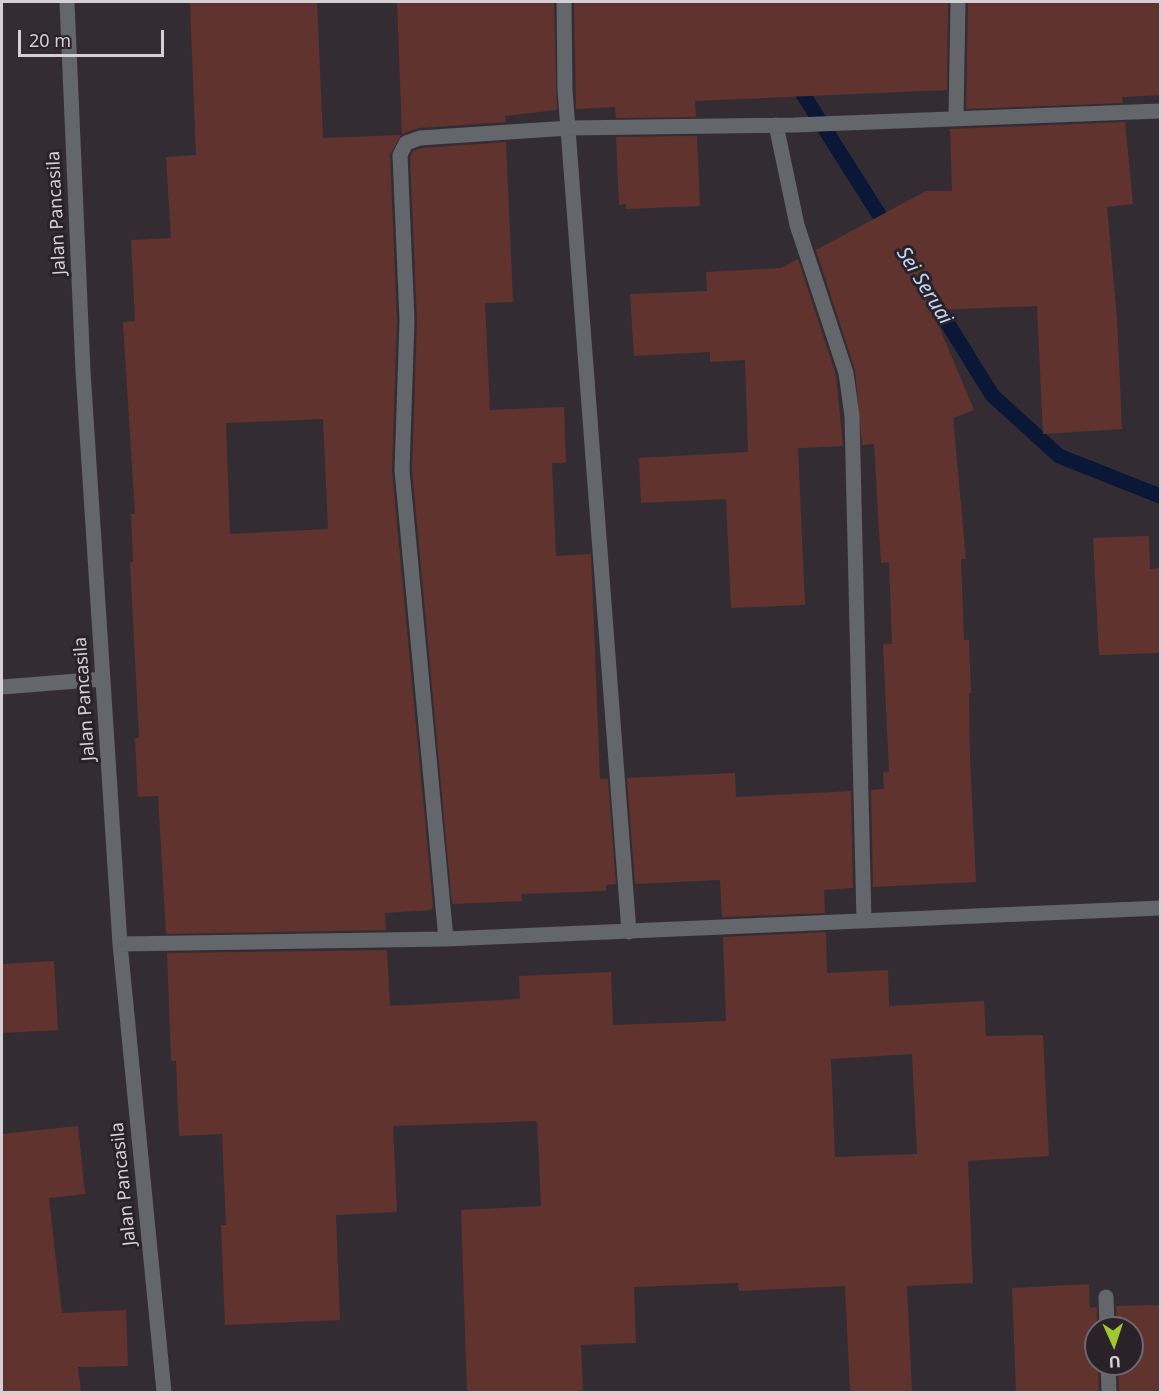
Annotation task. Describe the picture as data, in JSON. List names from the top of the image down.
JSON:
{
  "streets": {
    "street": ["Jalan Pancasila"]
  },
  "water": ["Sei Seruai"],
  "scale_bar": "20 m",
  "north": "bottom"
}
